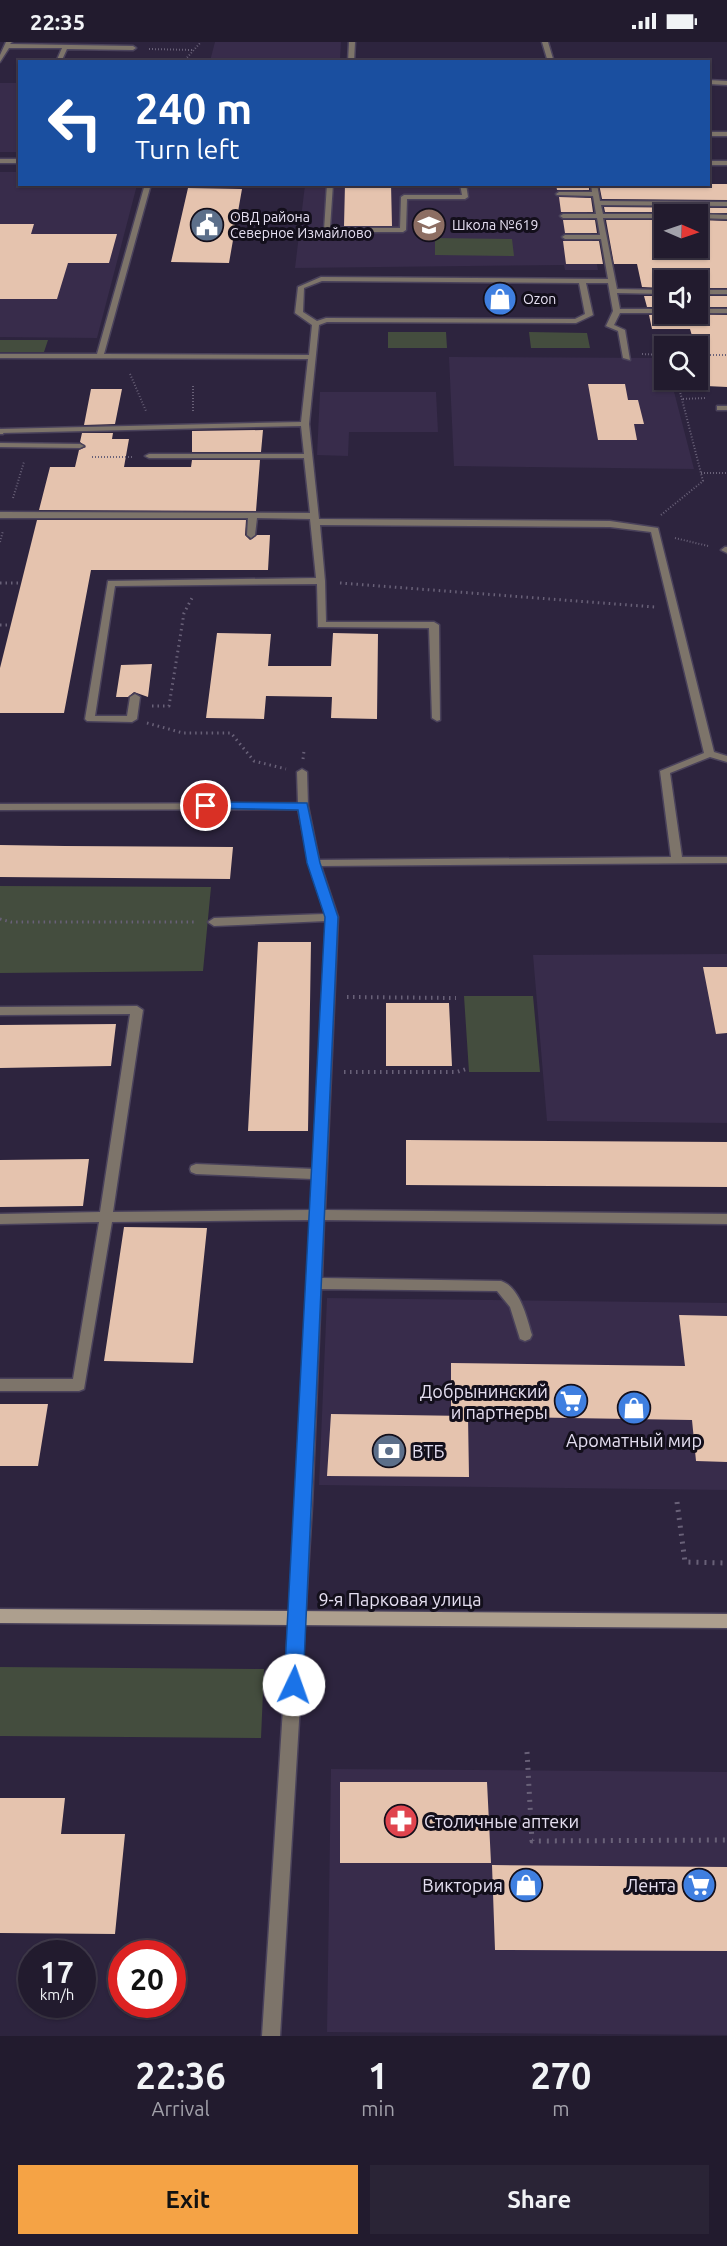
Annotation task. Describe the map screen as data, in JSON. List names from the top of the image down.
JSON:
{
  "streets": {
    "main road": ["9-я Парковая улица"]
  },
  "places": {
    "public building": ["ОВД района Северное Измайлово"],
    "school or university": ["Школа №619"],
    "shop": ["Ozon", "Ароматный мир", "Виктория"],
    "supermarket": ["Добрынинский и партнеры", "Лента"],
    "bank": ["ВТБ"],
    "pharmacy": ["Столичные аптеки"]
  },
  "north": "right",
  "page": {
    "status": "22:35",
    "turn": ["240 m", "Turn left"],
    "speed": "17 km/h",
    "limit": "20",
    "eta": [
      "22:36",
      "Arrival",
      "1",
      "min",
      "270",
      "m"
    ],
    "buttons": ["Exit", "Share"]
  }
}
